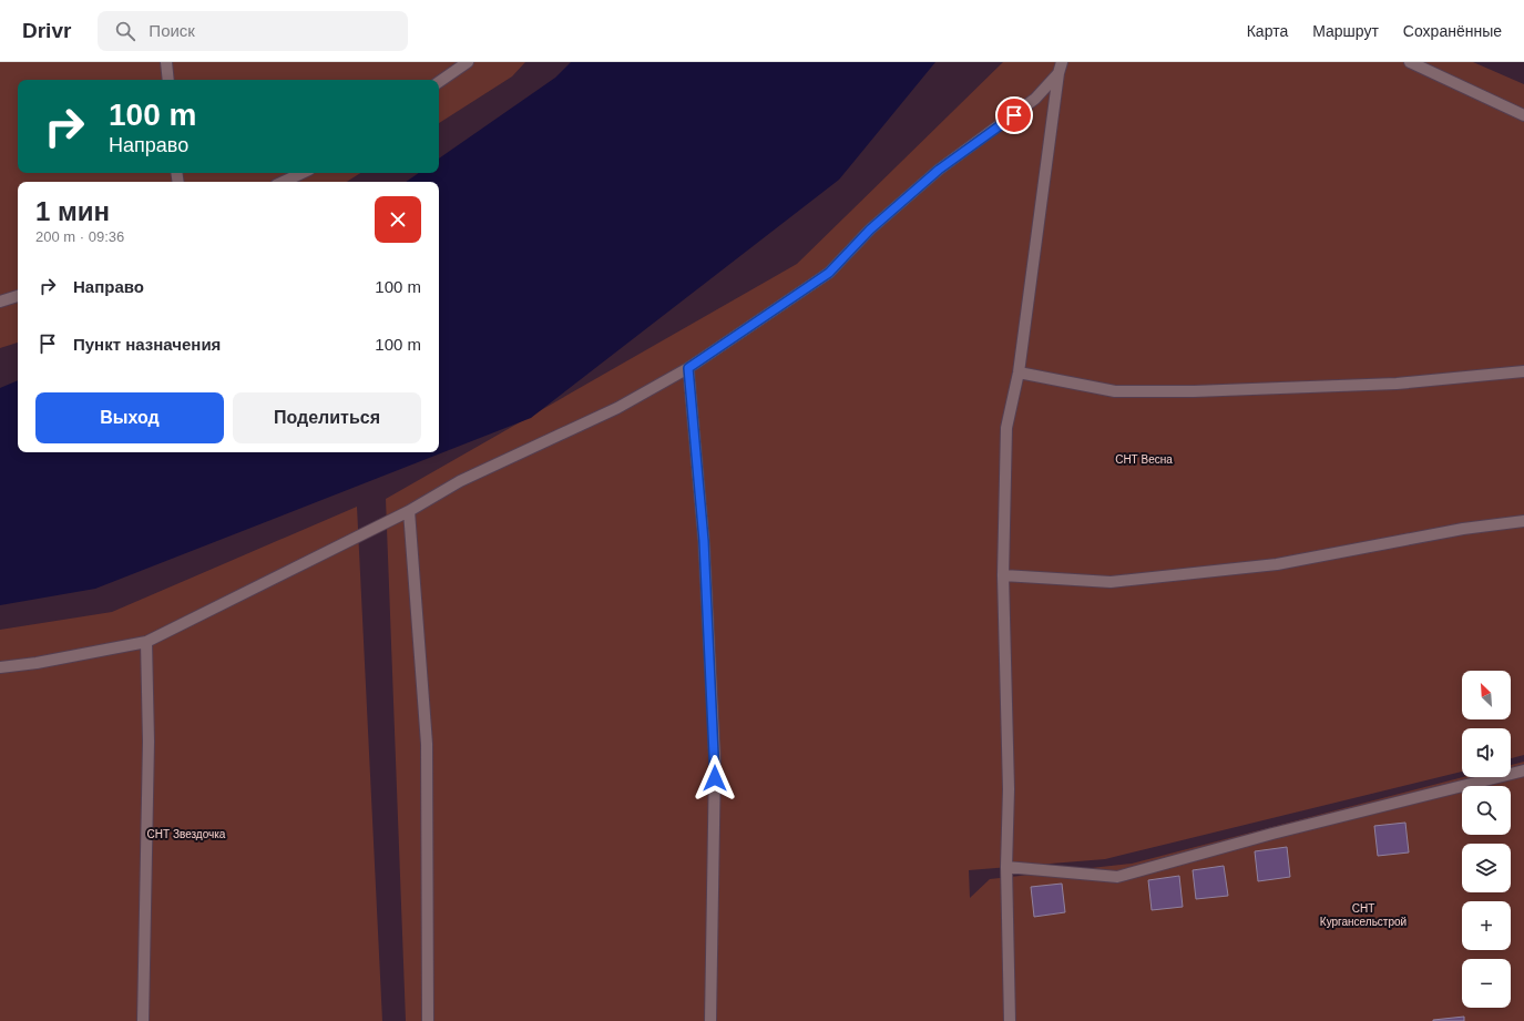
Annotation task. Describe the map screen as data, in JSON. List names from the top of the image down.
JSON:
{
  "parks": ["СНТ Весна", "СНТ Звездочка", "СНТ Кургансельстрой"],
  "north": "top left",
  "page": {
    "header": "Drivr",
    "search": "Поиск",
    "nav": ["Карта", "Маршрут", "Сохранённые"],
    "turn": ["100 m", "Направо"],
    "heading": ["1 мин", "200 m · 09:36"],
    "list": [
      {
        "name": "Направо",
        "value": "100 m"
      },
      {
        "name": "Пункт назначения",
        "value": "100 m"
      }
    ],
    "buttons": ["Выход", "Поделиться"],
    "map_buttons": ["+", "−"]
  }
}
